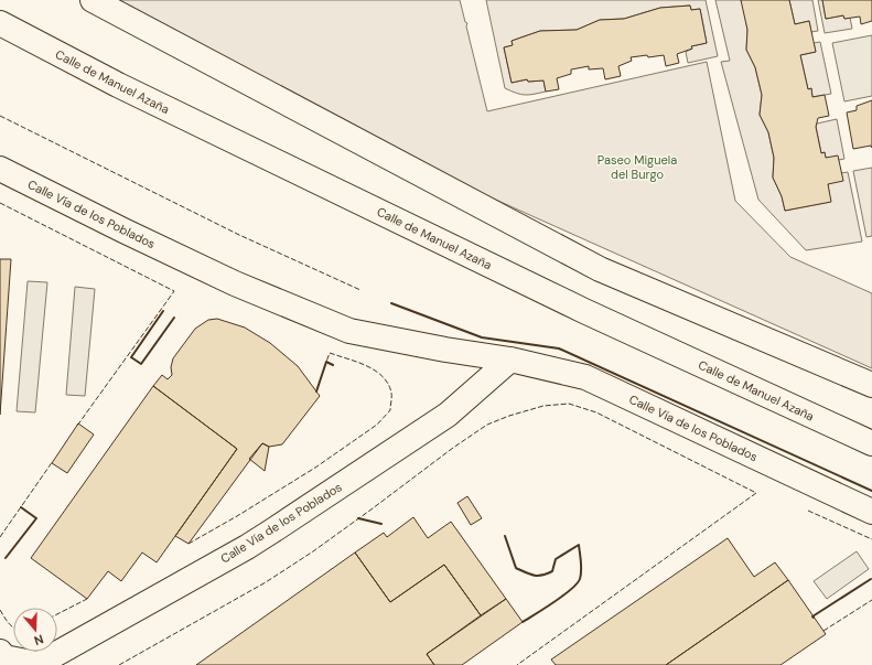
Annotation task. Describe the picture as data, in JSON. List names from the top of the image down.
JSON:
{
  "streets": {
    "main road": ["Calle de Manuel Azaña", "Calle Vía de los Poblados"]
  },
  "parks": ["Paseo Miguela del Burgo"],
  "north": "bottom"
}
